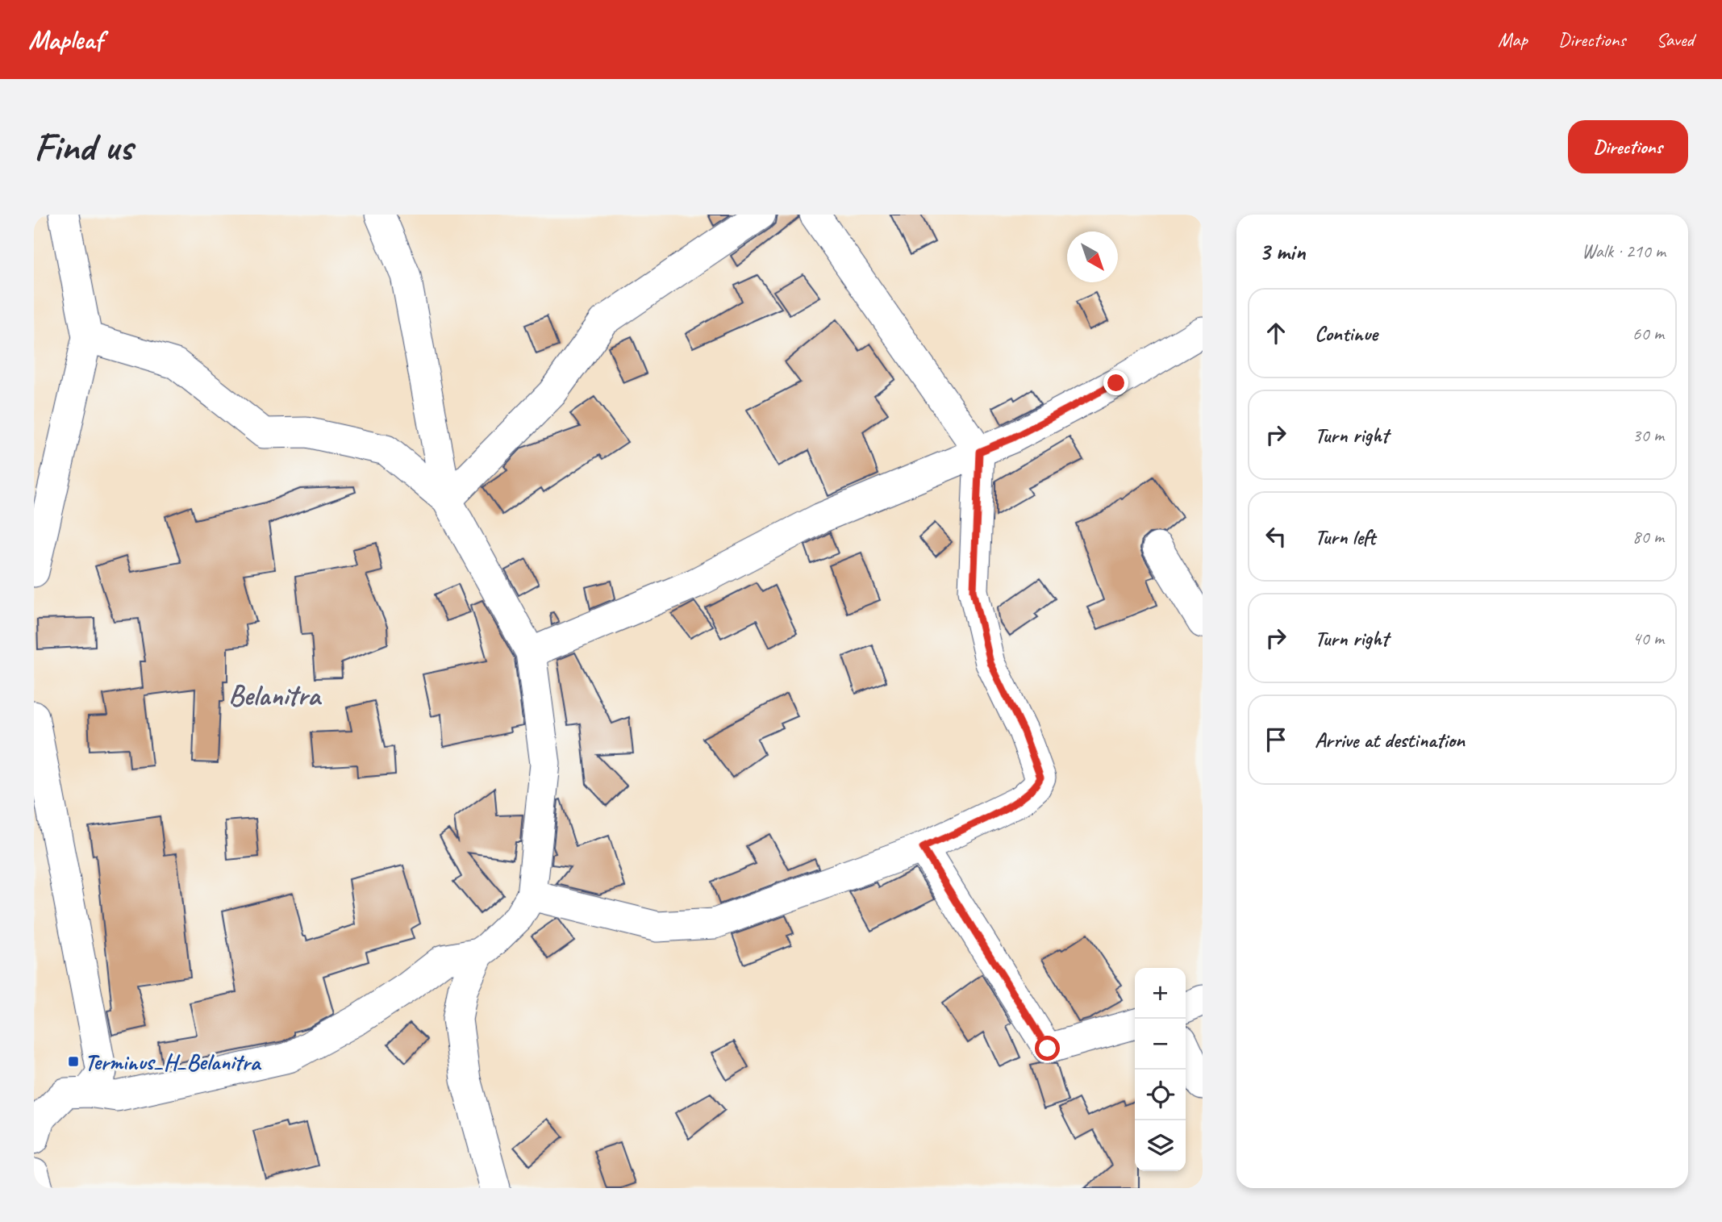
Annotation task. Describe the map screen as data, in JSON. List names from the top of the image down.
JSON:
{
  "districts": ["Belanitra"],
  "places": {
    "transit": ["Terminus_H_Belanitra"]
  },
  "north": "bottom right",
  "page": {
    "header": "Mapleaf",
    "nav": ["Map", "Directions", "Saved"],
    "buttons": "Directions",
    "title": "Find us",
    "heading": ["3 min", "Walk · 210 m"],
    "list": [
      ["Continue", "60 m"],
      ["Turn right", "30 m"],
      ["Turn left", "80 m"],
      ["Turn right", "40 m"],
      "Arrive at destination"
    ],
    "map_buttons": ["+", "−"]
  }
}
